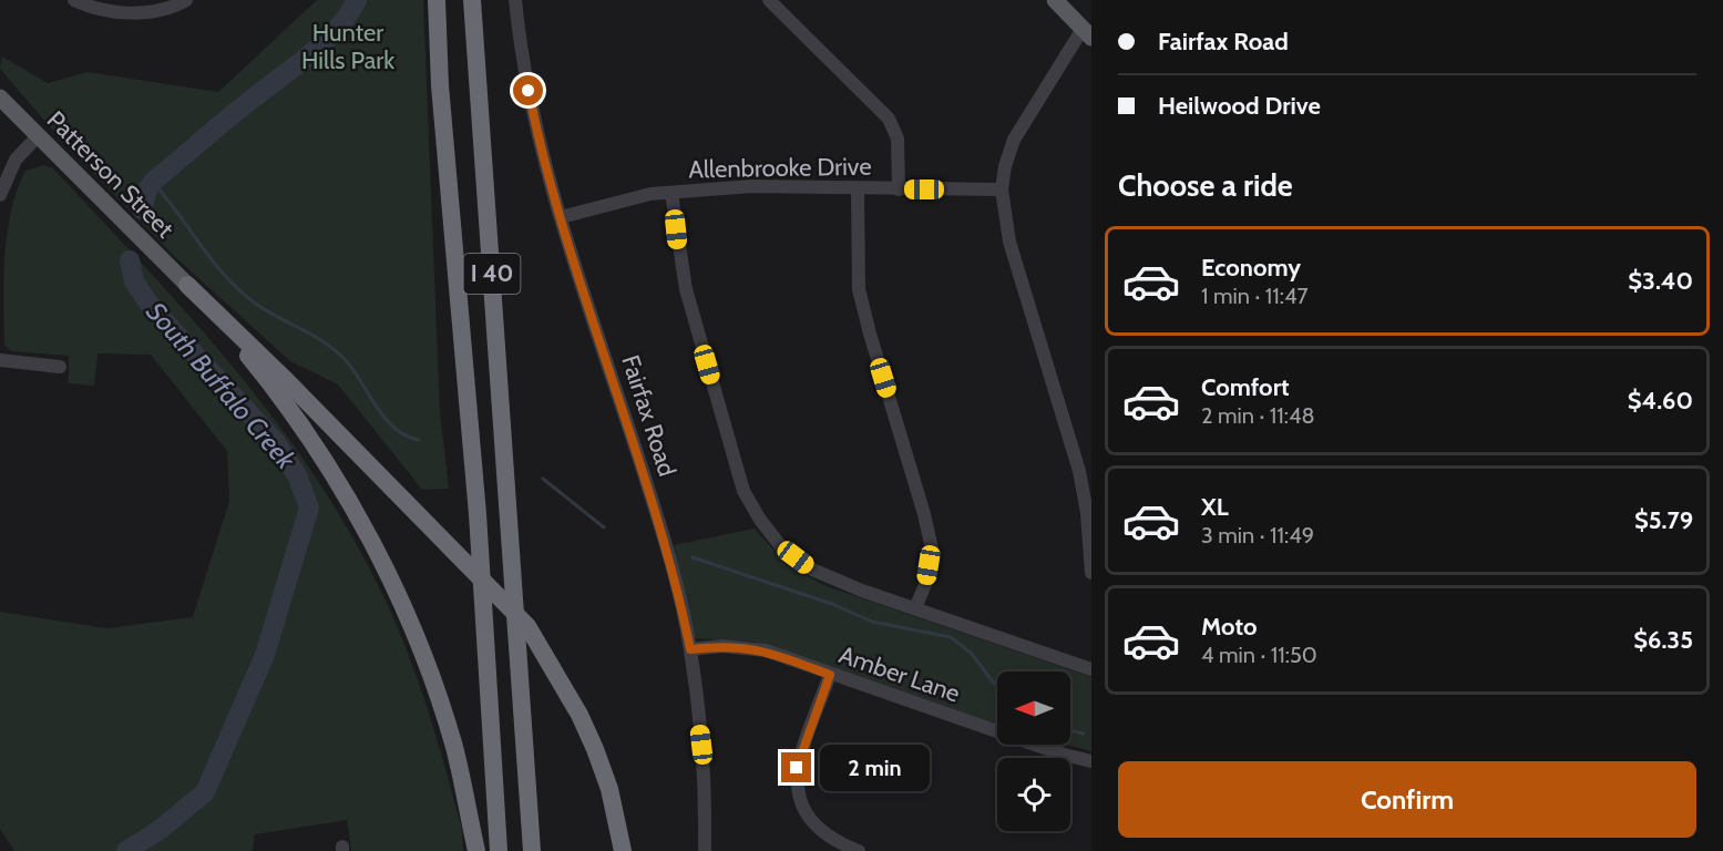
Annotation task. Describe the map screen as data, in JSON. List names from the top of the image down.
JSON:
{
  "streets": {
    "highway": ["I 40"],
    "main road": ["Patterson Street"],
    "street": ["Allenbrooke Drive", "Fairfax Road", "Amber Lane"]
  },
  "crossings": [
    ["Allenbrooke Drive", "Fairfax Road"],
    ["Fairfax Road", "Amber Lane"]
  ],
  "water": ["South Buffalo Creek"],
  "parks": ["Hunter Hills Park"],
  "north": "left",
  "page": {
    "banner": ["Fairfax Road", "Heilwood Drive"],
    "heading": "Choose a ride",
    "list": [
      {
        "name": "Economy",
        "note": "1 min · 11:47",
        "value": "$3.40"
      },
      {
        "name": "Comfort",
        "note": "2 min · 11:48",
        "value": "$4.60"
      },
      {
        "name": "XL",
        "note": "3 min · 11:49",
        "value": "$5.79"
      },
      {
        "name": "Moto",
        "note": "4 min · 11:50",
        "value": "$6.35"
      }
    ],
    "bubble": "2 min",
    "buttons": "Confirm"
  }
}
